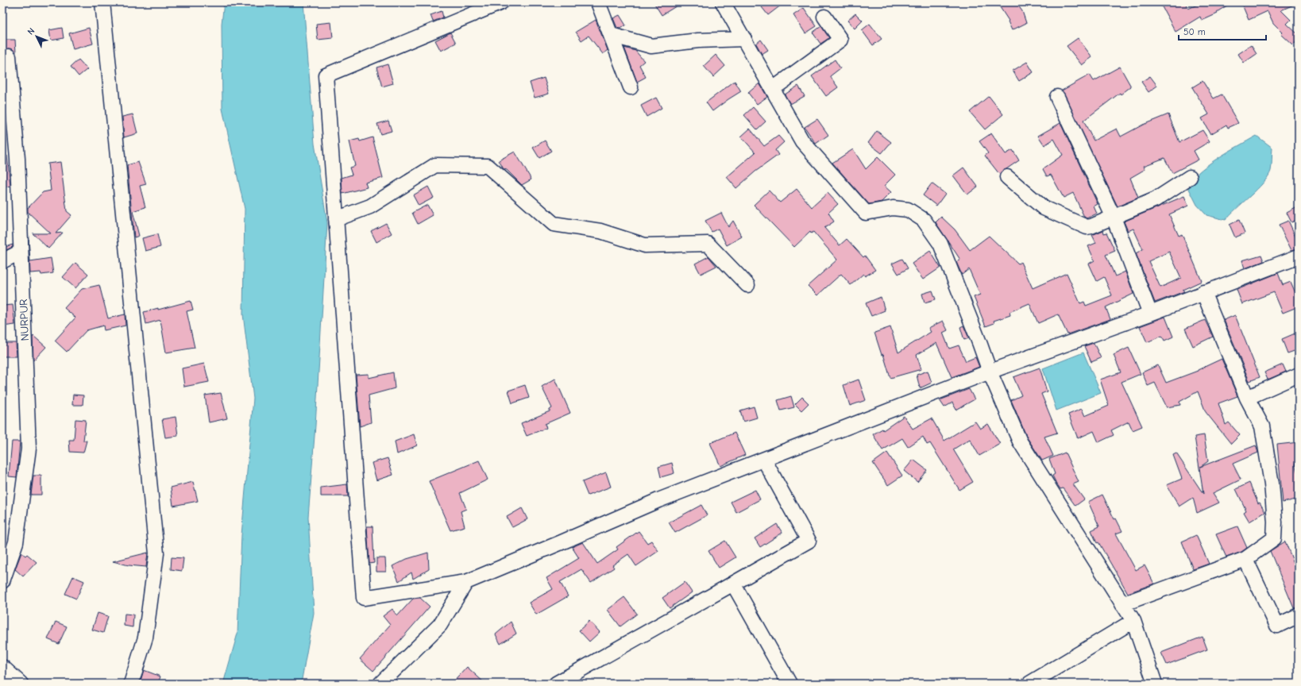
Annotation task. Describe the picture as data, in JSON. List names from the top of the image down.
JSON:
{
  "streets": {
    "street": ["NURPUR"]
  },
  "scale_bar": "50 m",
  "north": "top left"
}
